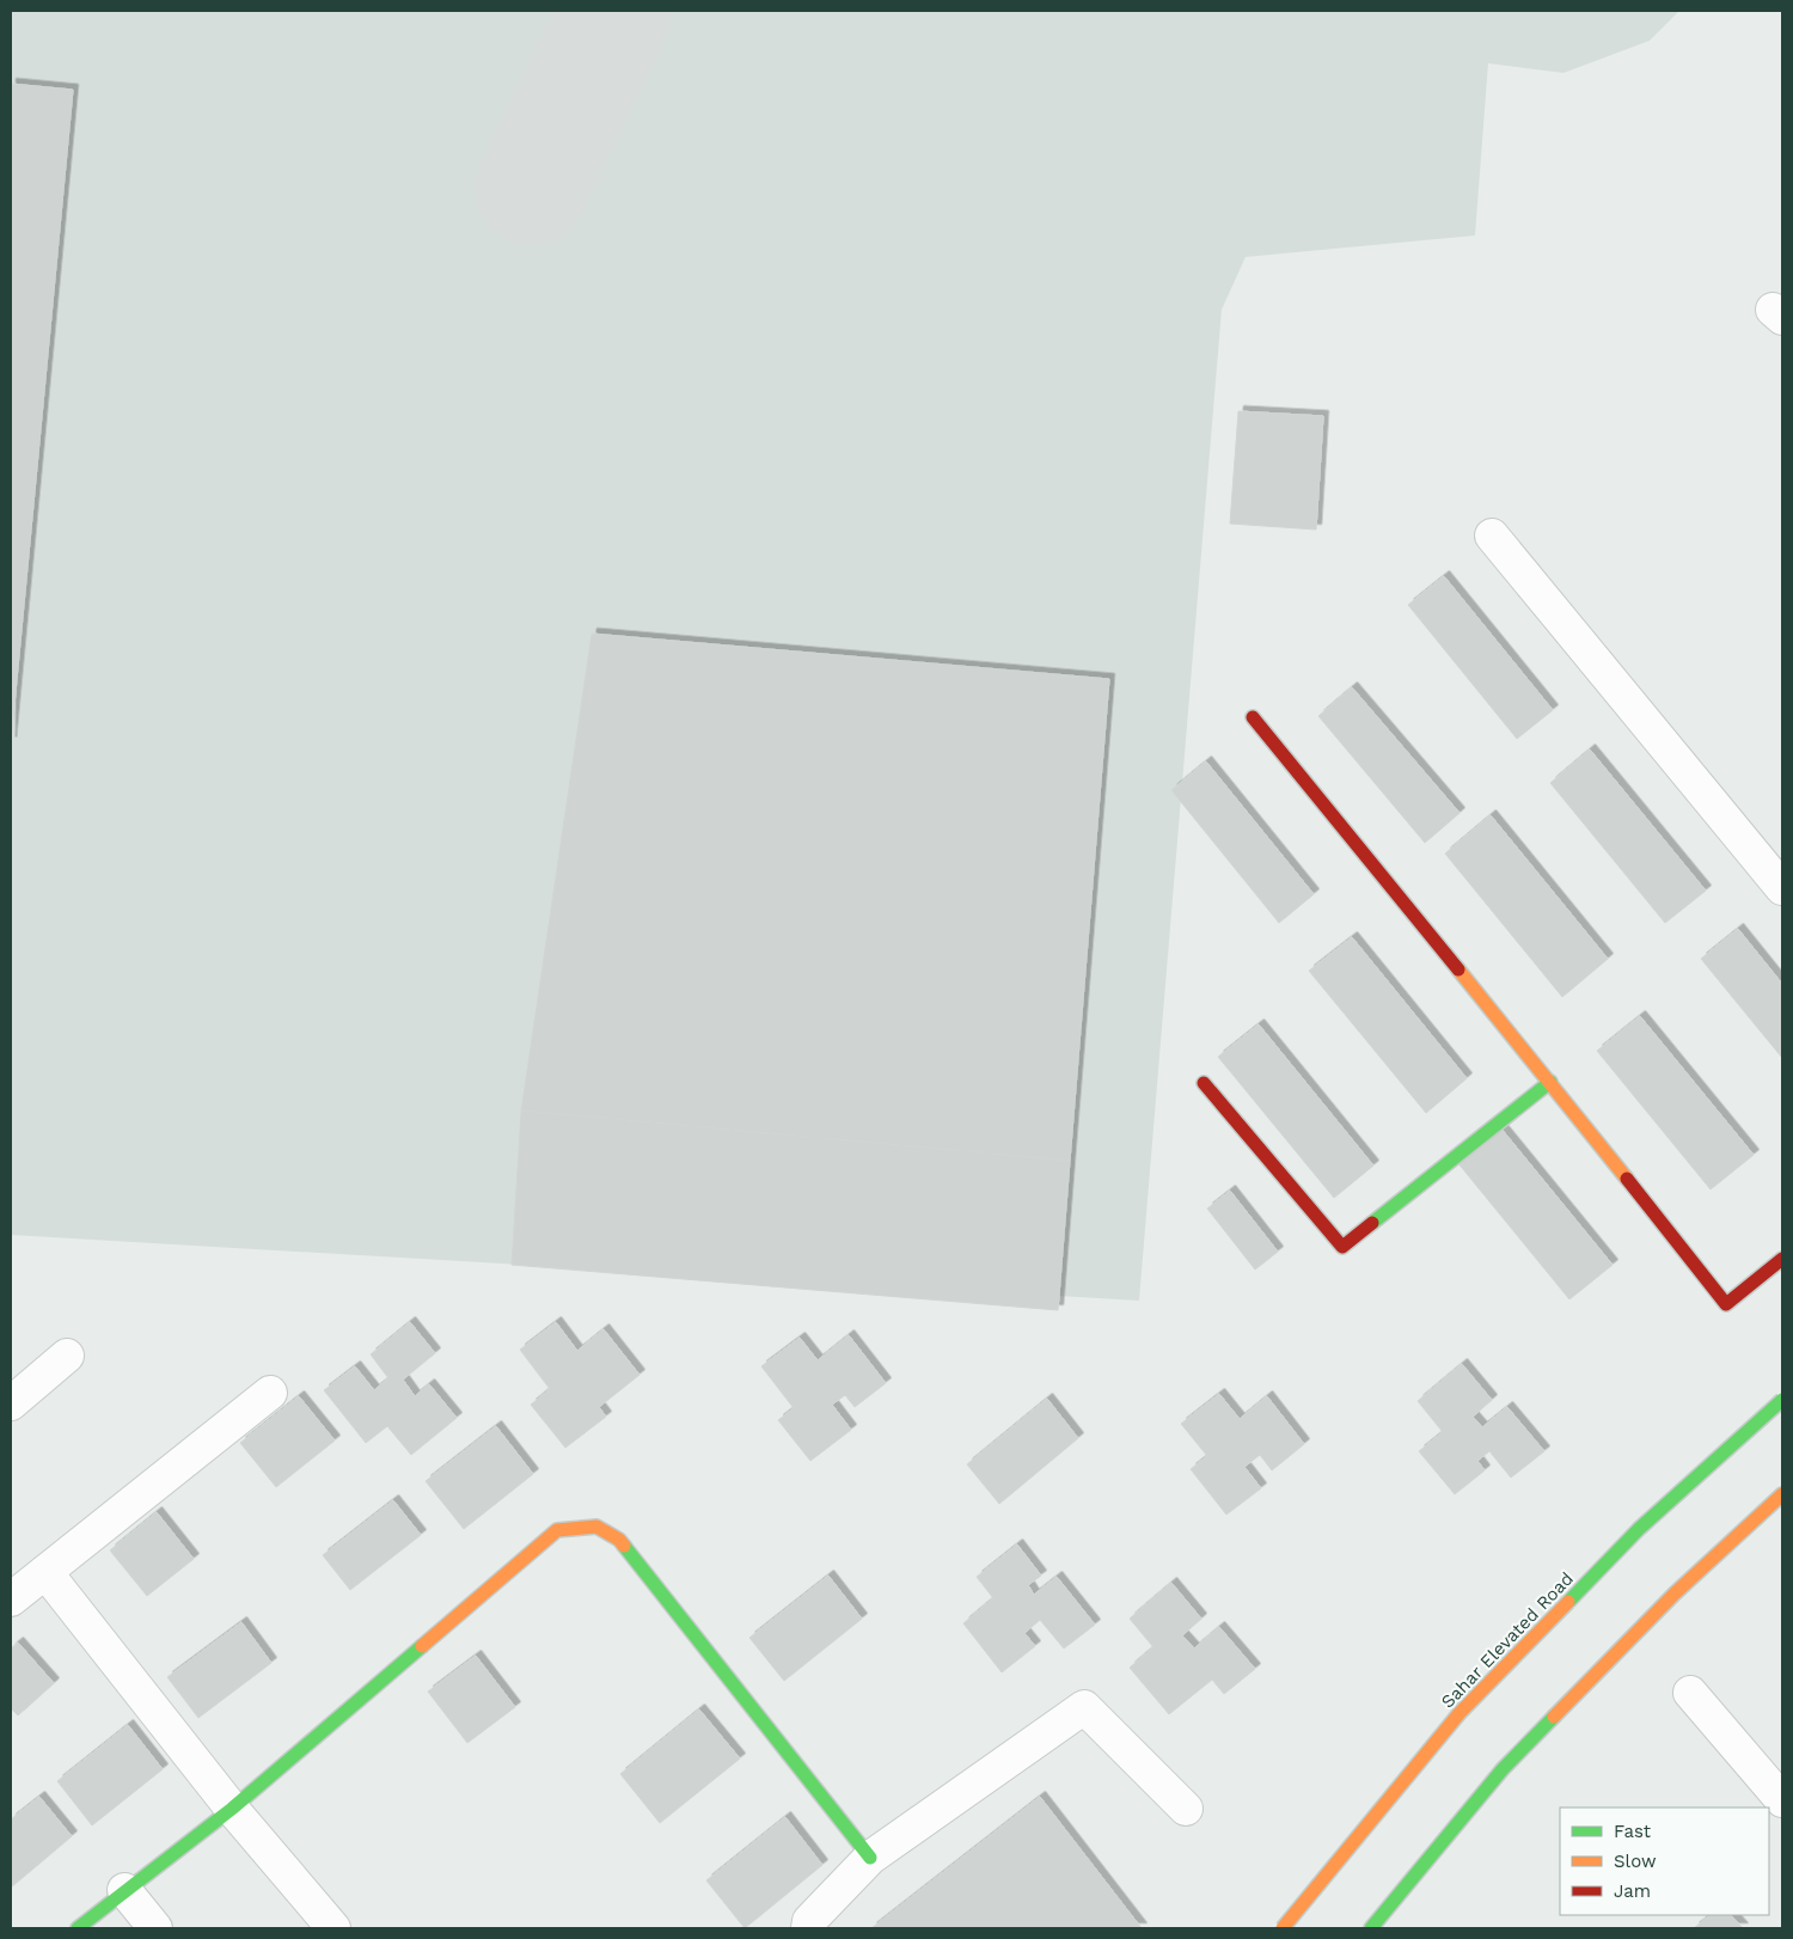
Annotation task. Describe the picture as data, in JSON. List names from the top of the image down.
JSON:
{
  "streets": {
    "street": ["Sahar Elevated Road"]
  },
  "legend": ["Fast", "Slow", "Jam"]
}
